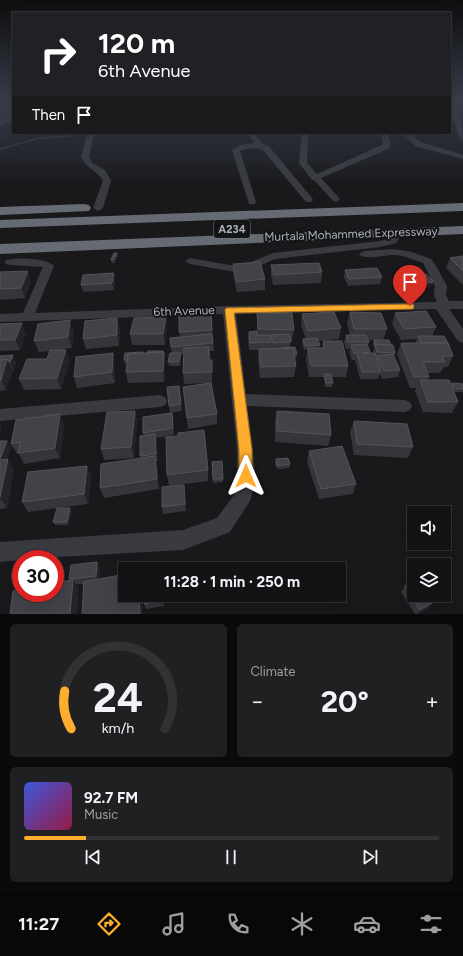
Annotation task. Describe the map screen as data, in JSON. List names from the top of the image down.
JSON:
{
  "streets": {
    "highway": ["A234", "Murtala Mohammed Expressway"],
    "street": ["6th Avenue"]
  },
  "page": {
    "turn": ["120 m", "6th Avenue"],
    "then": "Then",
    "limit": "30",
    "trip": "11:28 · 1 min · 250 m",
    "tile": "Climate",
    "heat": ["−", "20°", "+"],
    "song": ["92.7 FM", "Music"],
    "tabs": "11:27",
    "gauge": ["24", "km/h"]
  }
}
